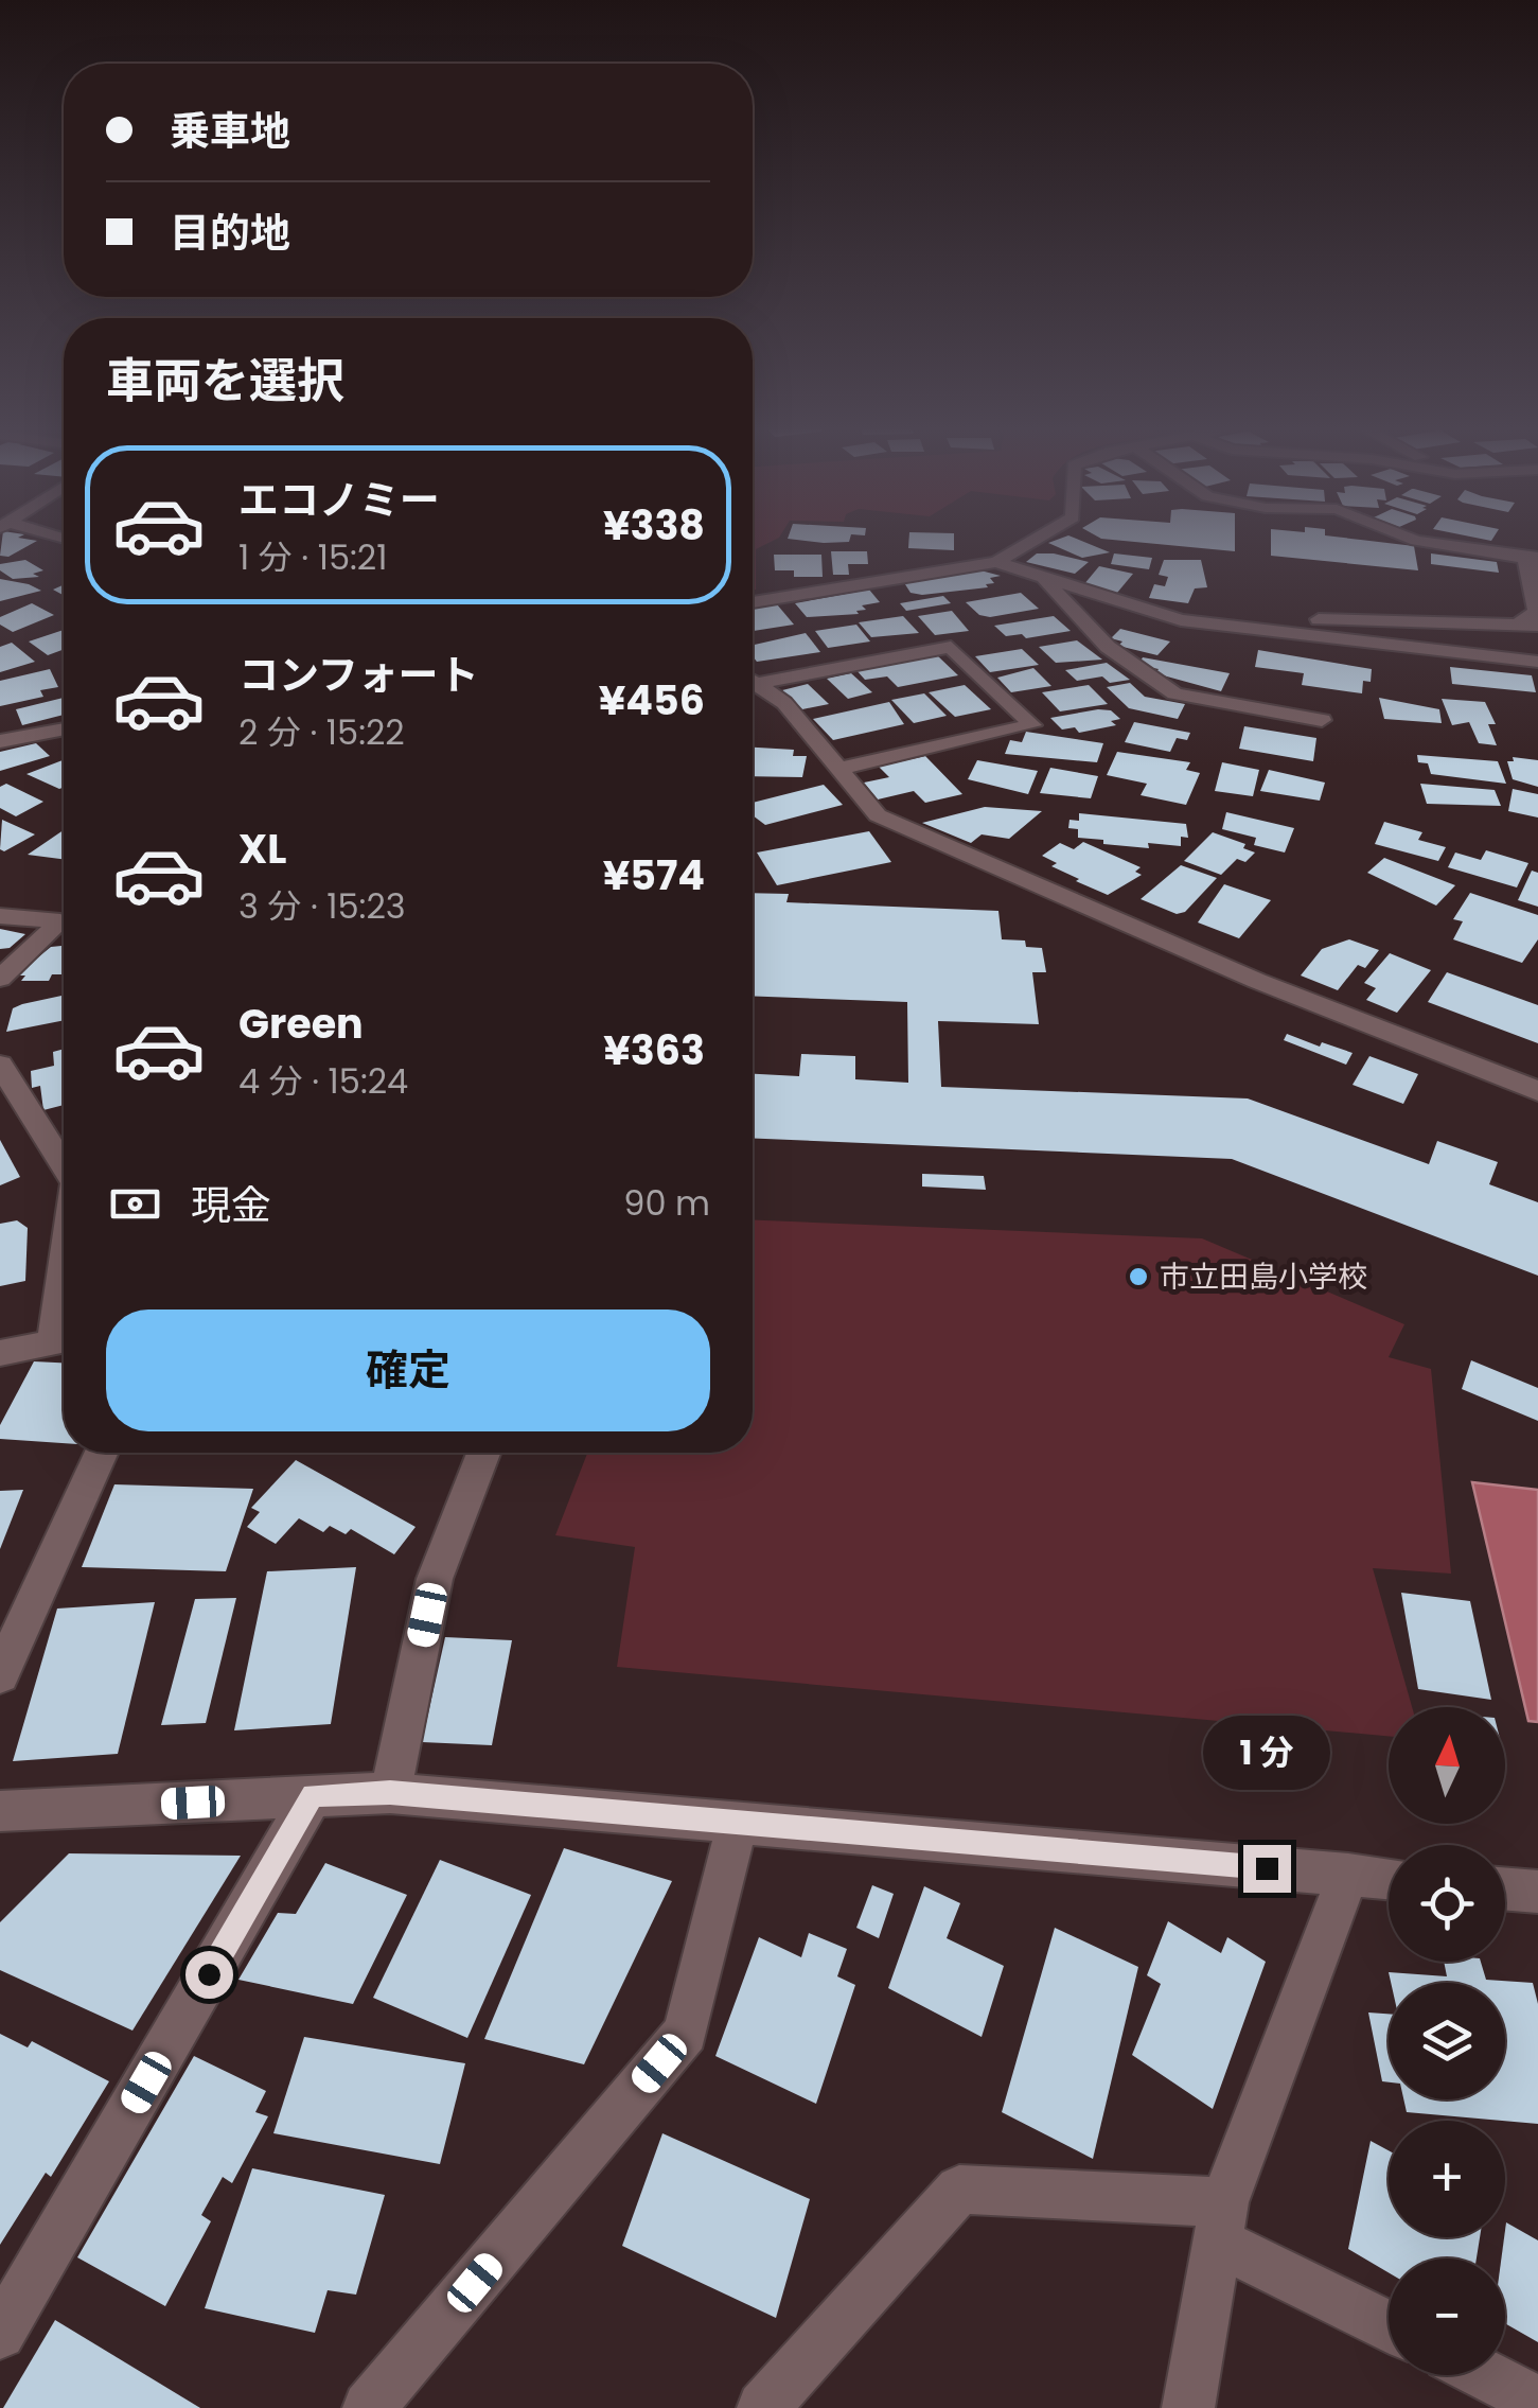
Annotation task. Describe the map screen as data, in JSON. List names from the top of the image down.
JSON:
{
  "places": ["市立田島小学校"],
  "north": "top",
  "page": {
    "banner": ["乗車地", "目的地"],
    "heading": "車両を選択",
    "list": [
      {
        "name": "エコノミー",
        "note": "1 分 · 15:21",
        "value": "¥338"
      },
      {
        "name": "コンフォート",
        "note": "2 分 · 15:22",
        "value": "¥456"
      },
      {
        "name": "XL",
        "note": "3 分 · 15:23",
        "value": "¥574"
      },
      {
        "name": "Green",
        "note": "4 分 · 15:24",
        "value": "¥363"
      }
    ],
    "pay": ["現金", "90 m"],
    "buttons": "確定",
    "map_buttons": ["+", "−"],
    "bubble": "1 分"
  }
}
